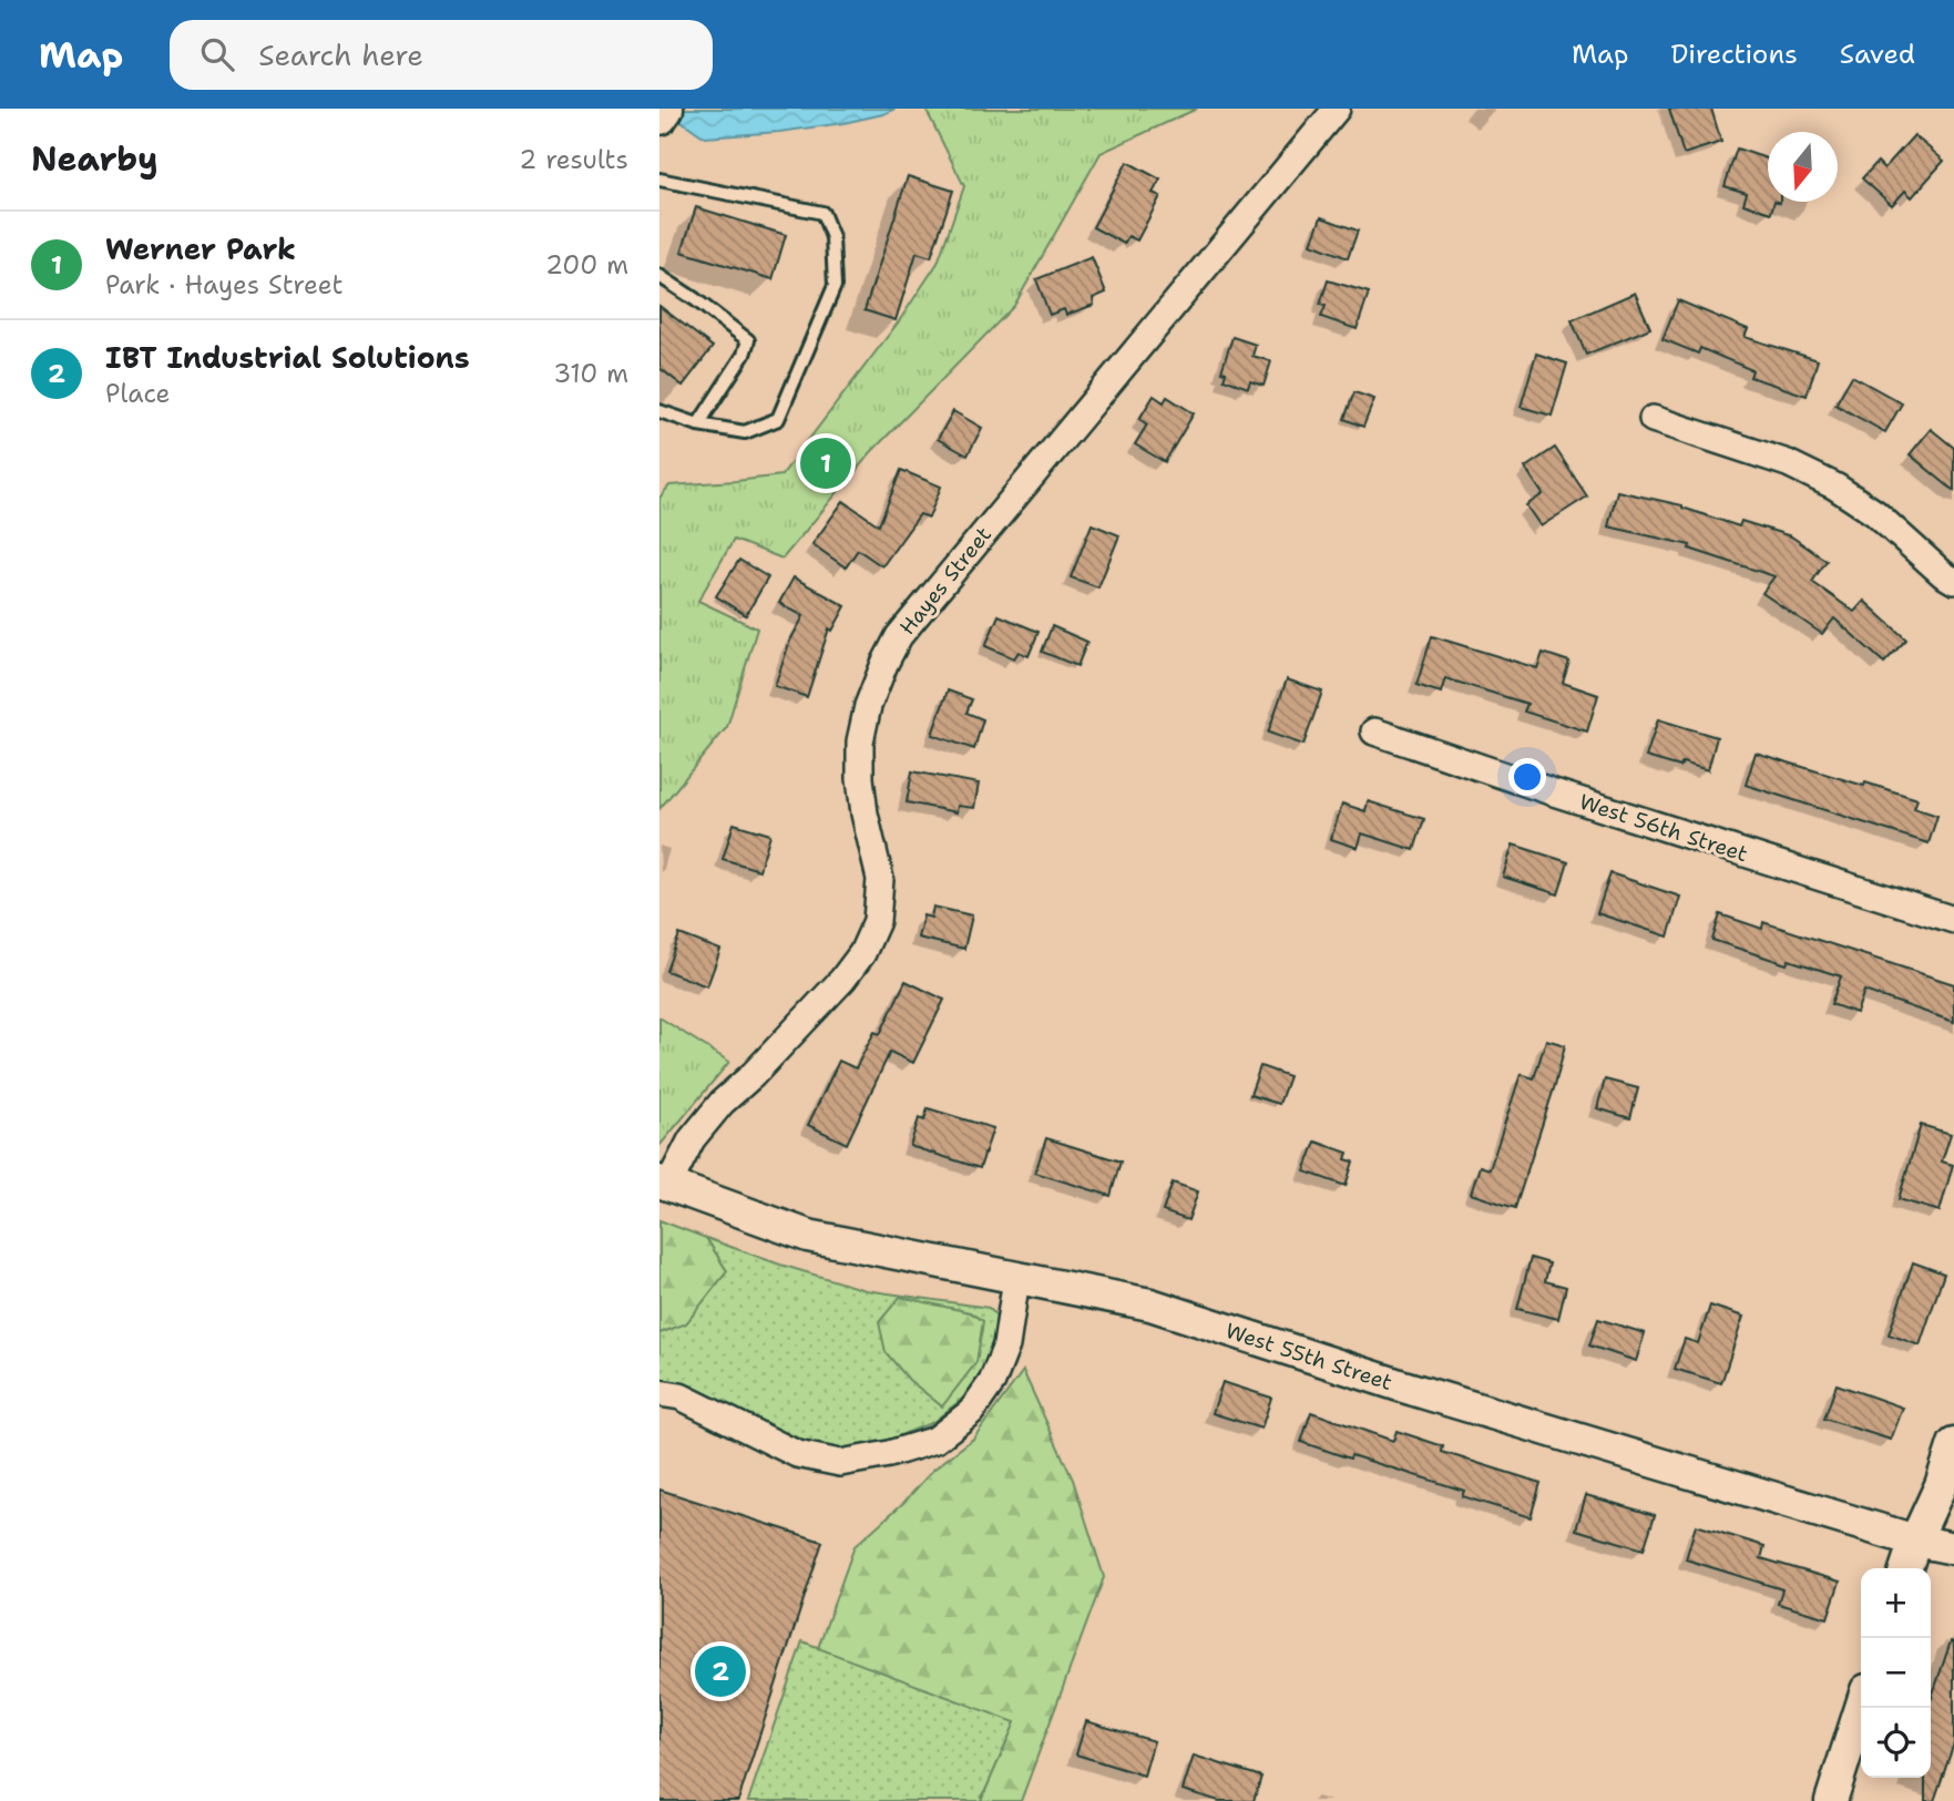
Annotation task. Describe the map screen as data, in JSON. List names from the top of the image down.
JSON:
{
  "streets": {
    "street": ["Hayes Street", "West 56th Street", "West 55th Street"]
  },
  "crossings": [
    ["Hayes Street", "West 55th Street"]
  ],
  "north": "bottom",
  "page": {
    "header": "Map",
    "search": "Search here",
    "nav": ["Map", "Directions", "Saved"],
    "heading": ["Nearby", "2 results"],
    "list": [
      {
        "mark": "1",
        "name": "Werner Park",
        "note": "Park · Hayes Street",
        "value": "200 m"
      },
      {
        "mark": "2",
        "name": "IBT Industrial Solutions",
        "note": "Place",
        "value": "310 m"
      }
    ],
    "pins": ["1", "2"],
    "map_buttons": ["+", "−"]
  }
}
